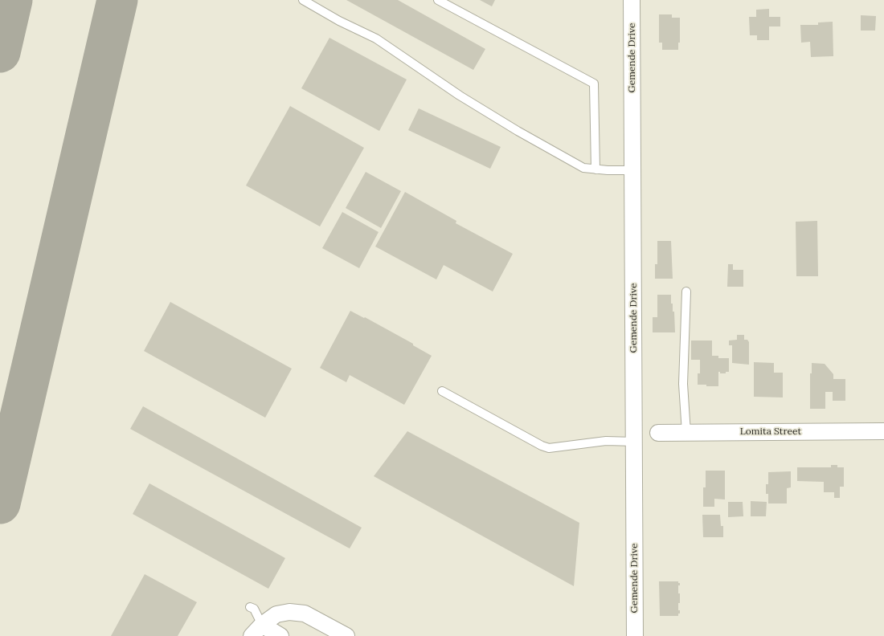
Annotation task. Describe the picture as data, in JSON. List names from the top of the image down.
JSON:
{
  "streets": {
    "street": ["Gemende Drive", "Lomita Street"]
  }
}
